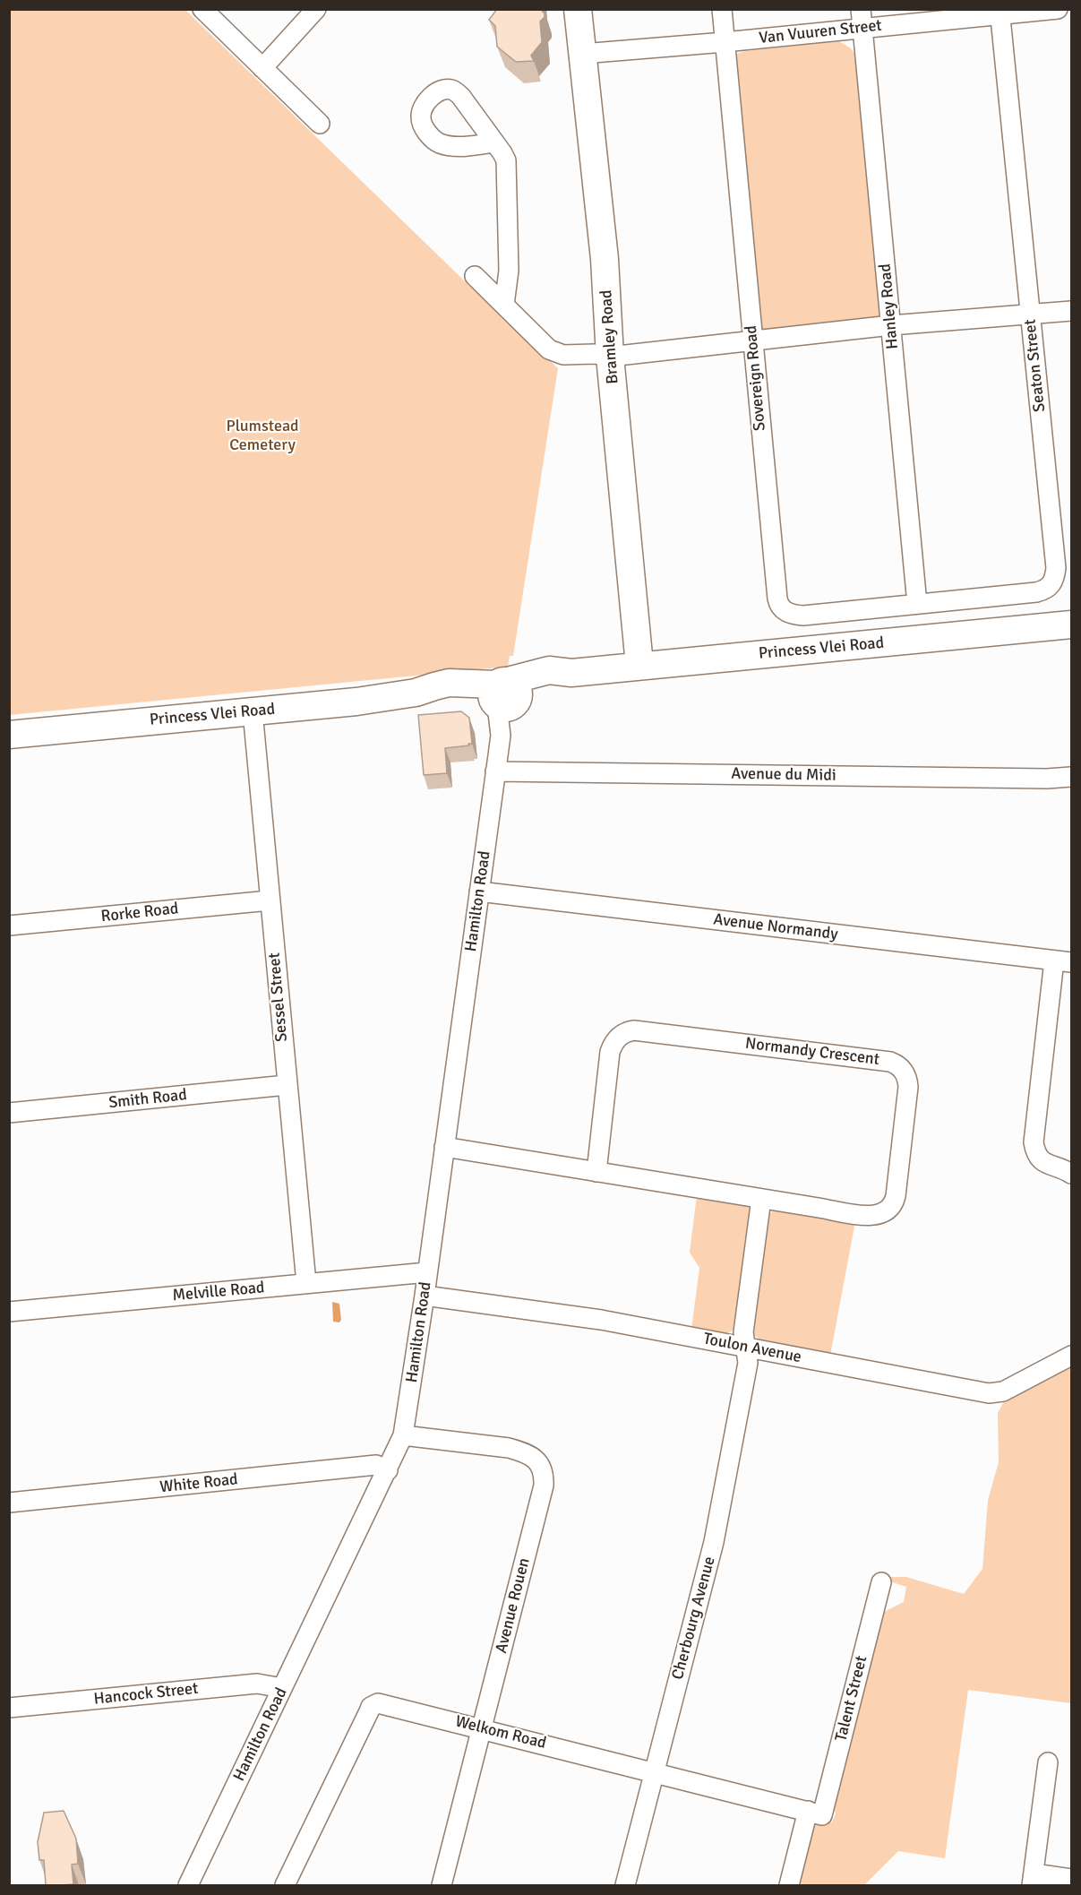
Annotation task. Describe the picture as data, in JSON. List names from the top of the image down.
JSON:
{
  "streets": {
    "street": [
      "Van Vuuren Street",
      "Hanley Road",
      "Bramley Road",
      "Seaton Street",
      "Sovereign Road",
      "Princess Vlei Road",
      "Avenue du Midi",
      "Hamilton Road",
      "Rorke Road",
      "Avenue Normandy",
      "Sessel Street",
      "Normandy Crescent",
      "Smith Road",
      "Melville Road",
      "Toulon Avenue",
      "White Road",
      "Avenue Rouen",
      "Cherbourg Avenue",
      "Hancock Street",
      "Talent Street",
      "Welkom Road"
    ]
  },
  "crossings": [
    ["Van Vuuren Street", "Hanley Road"],
    ["Van Vuuren Street", "Bramley Road"],
    ["Van Vuuren Street", "Seaton Street"],
    ["Van Vuuren Street", "Sovereign Road"],
    ["Hanley Road", "Seaton Street"],
    ["Hanley Road", "Sovereign Road"],
    ["Bramley Road", "Princess Vlei Road"],
    ["Seaton Street", "Sovereign Road"],
    ["Princess Vlei Road", "Hamilton Road"],
    ["Princess Vlei Road", "Sessel Street"],
    ["Avenue du Midi", "Hamilton Road"],
    ["Hamilton Road", "Avenue Normandy"],
    ["Hamilton Road", "Normandy Crescent"],
    ["Hamilton Road", "Melville Road"],
    ["Hamilton Road", "Toulon Avenue"],
    ["Hamilton Road", "White Road"],
    ["Hamilton Road", "Avenue Rouen"],
    ["Hamilton Road", "Hancock Street"],
    ["Rorke Road", "Sessel Street"],
    ["Sessel Street", "Smith Road"],
    ["Sessel Street", "Melville Road"],
    ["Toulon Avenue", "Cherbourg Avenue"],
    ["Avenue Rouen", "Welkom Road"],
    ["Cherbourg Avenue", "Welkom Road"],
    ["Talent Street", "Welkom Road"]
  ],
  "parks": ["Plumstead Cemetery"]
}
